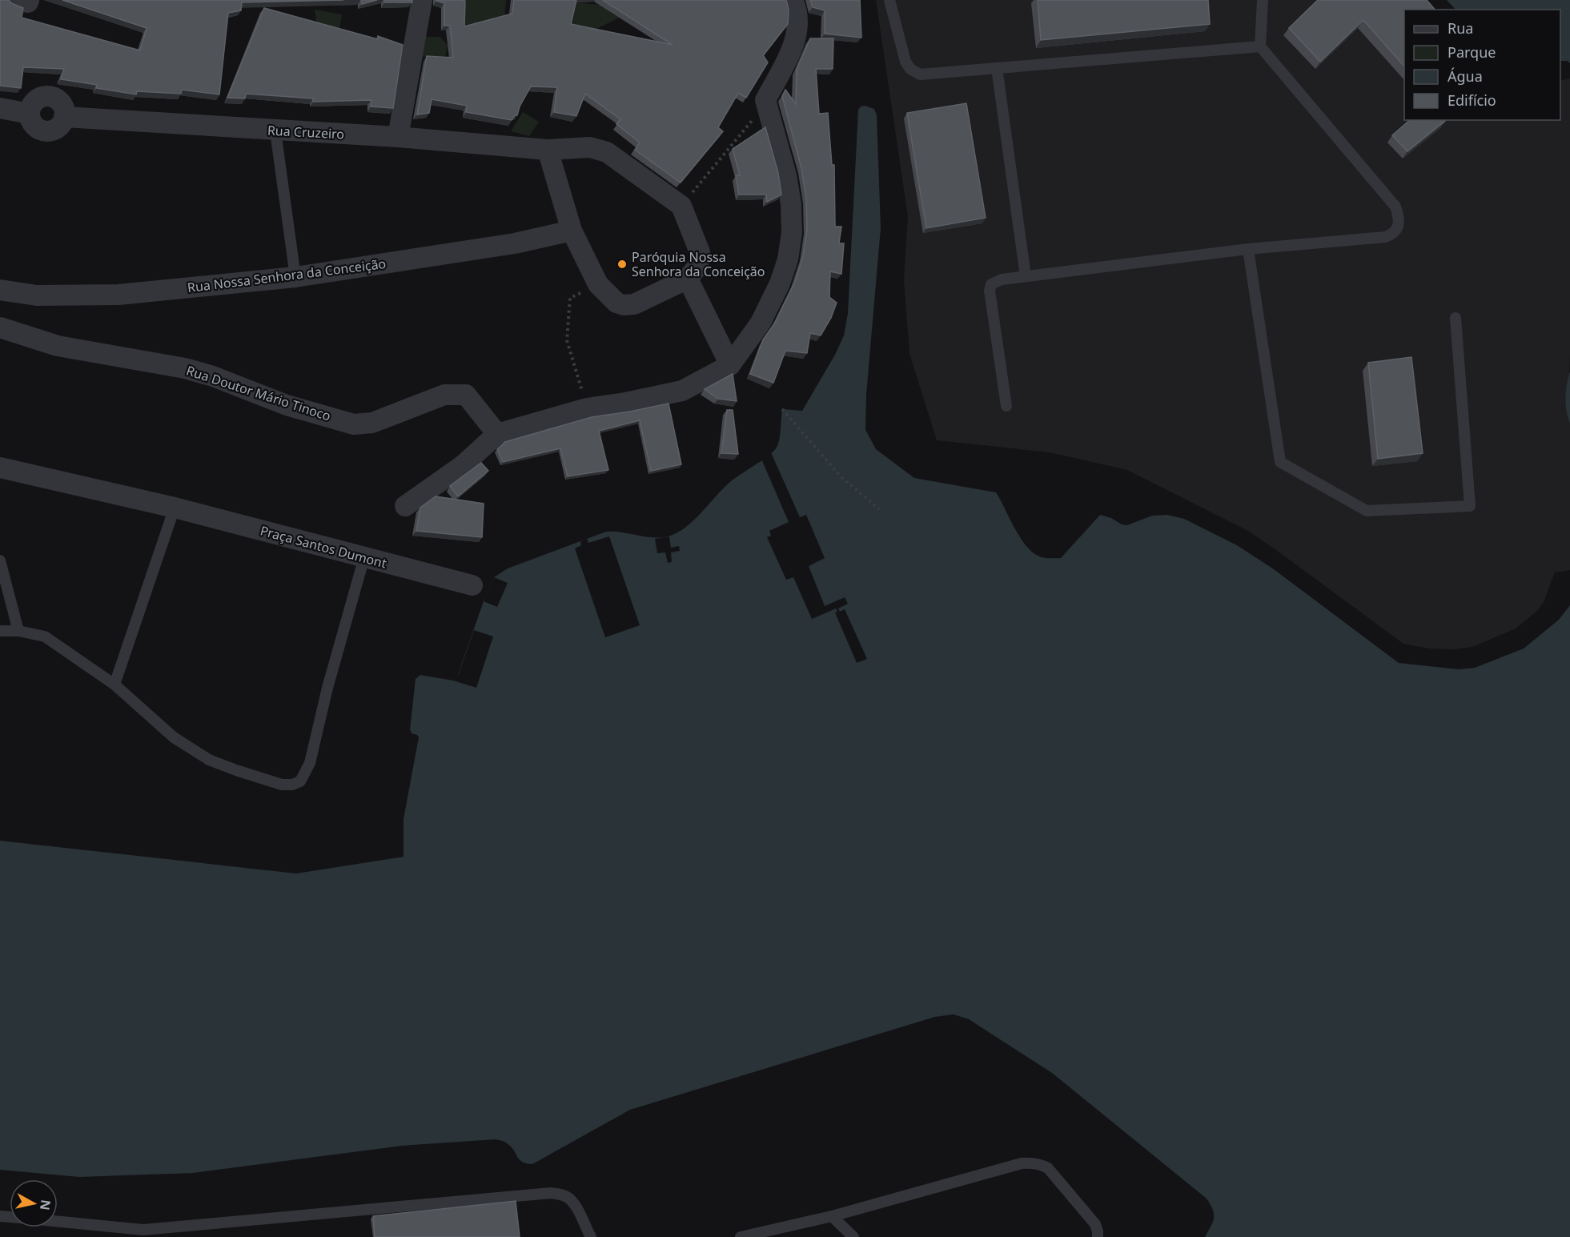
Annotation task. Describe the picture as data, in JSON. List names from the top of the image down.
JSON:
{
  "streets": {
    "street": [
      "Rua Cruzeiro",
      "Rua Nossa Senhora da Conceição",
      "Rua Doutor Mário Tinoco",
      "Praça Santos Dumont"
    ]
  },
  "places": ["Paróquia Nossa Senhora da Conceição"],
  "legend": [
    "Rua",
    "Parque",
    "Água",
    "Edifício"
  ],
  "north": "right"
}
